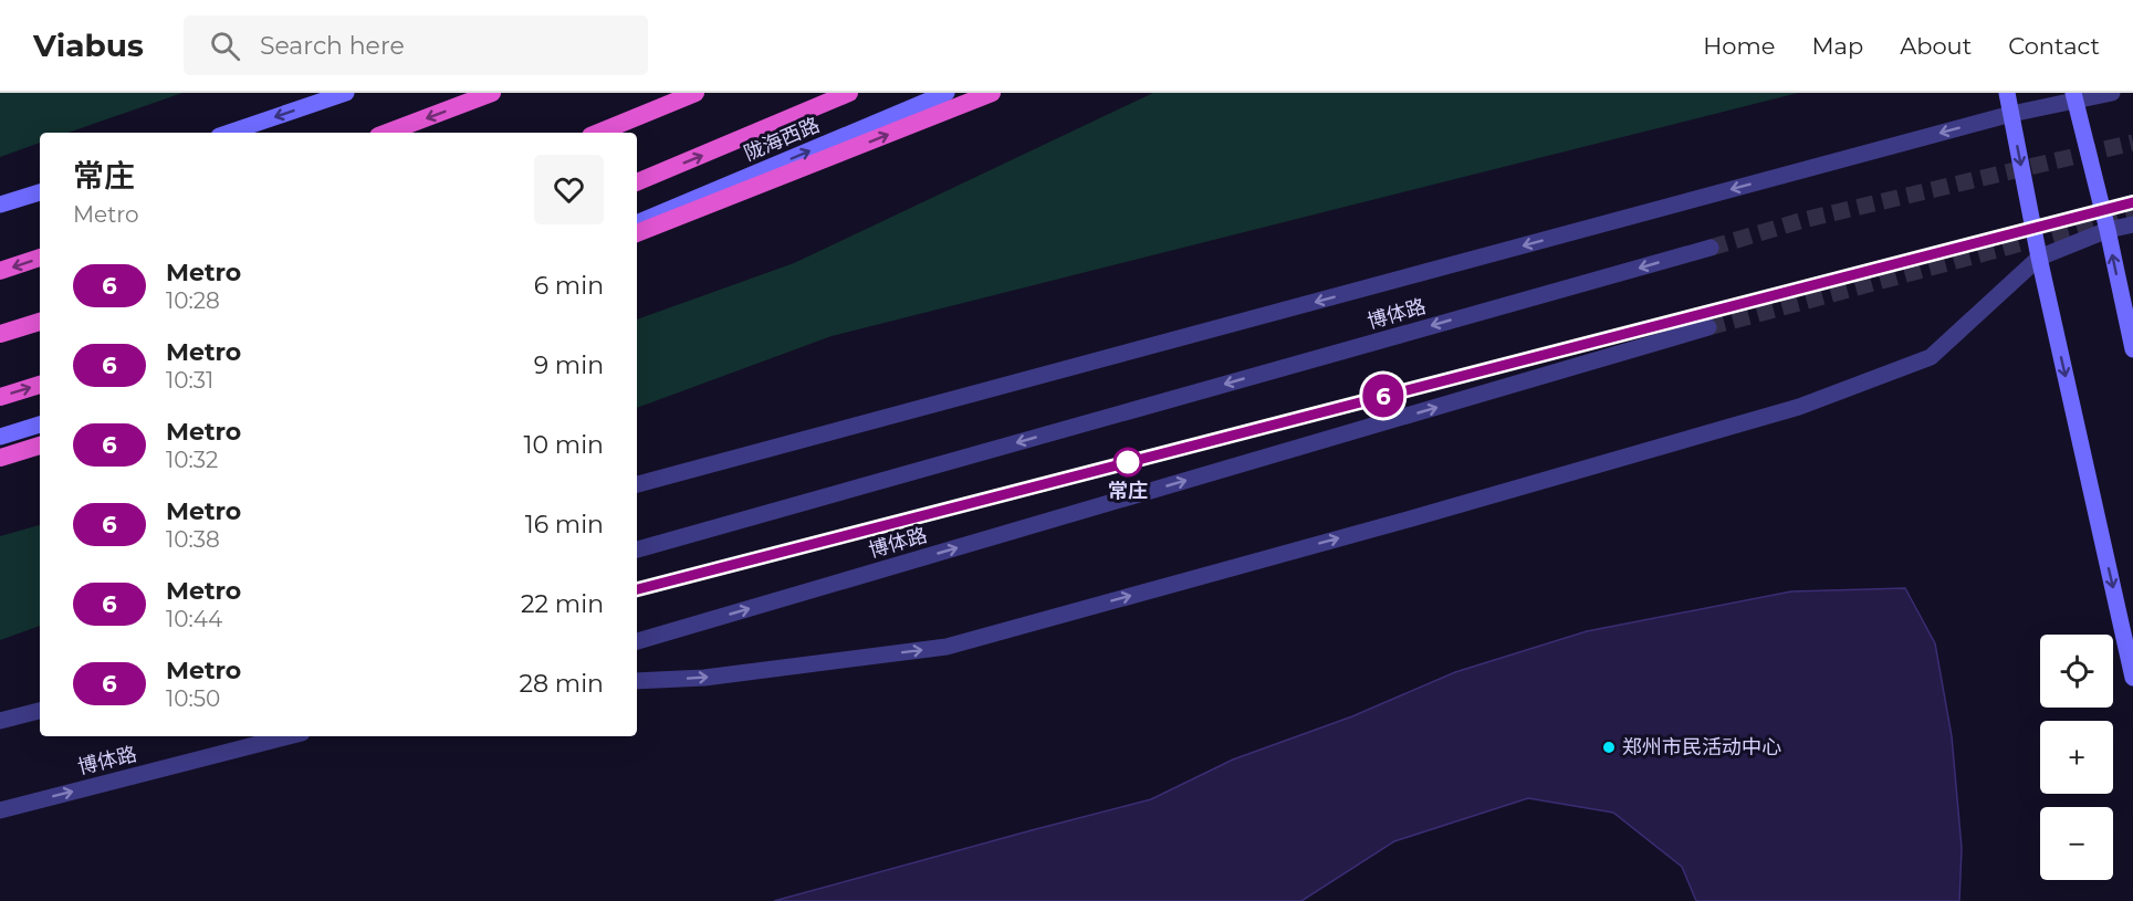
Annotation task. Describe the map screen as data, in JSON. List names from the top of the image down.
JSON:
{
  "streets": {
    "main road": ["陇海西路"],
    "street": ["博体路"]
  },
  "one_way": ["陇海西路"],
  "places": ["常庄", "郑州市民活动中心"],
  "lines": ["metro line 6"],
  "page": {
    "header": "Viabus",
    "search": "Search here",
    "nav": [
      "Home",
      "Map",
      "About",
      "Contact"
    ],
    "on_map": "6",
    "heading": ["常庄", "Metro"],
    "list": [
      {
        "mark": "6",
        "name": "Metro",
        "note": "10:28",
        "value": "6 min"
      },
      {
        "mark": "6",
        "name": "Metro",
        "note": "10:31",
        "value": "9 min"
      },
      {
        "mark": "6",
        "name": "Metro",
        "note": "10:32",
        "value": "10 min"
      },
      {
        "mark": "6",
        "name": "Metro",
        "note": "10:38",
        "value": "16 min"
      },
      {
        "mark": "6",
        "name": "Metro",
        "note": "10:44",
        "value": "22 min"
      },
      {
        "mark": "6",
        "name": "Metro",
        "note": "10:50",
        "value": "28 min"
      }
    ],
    "map_buttons": ["+", "−"]
  }
}
